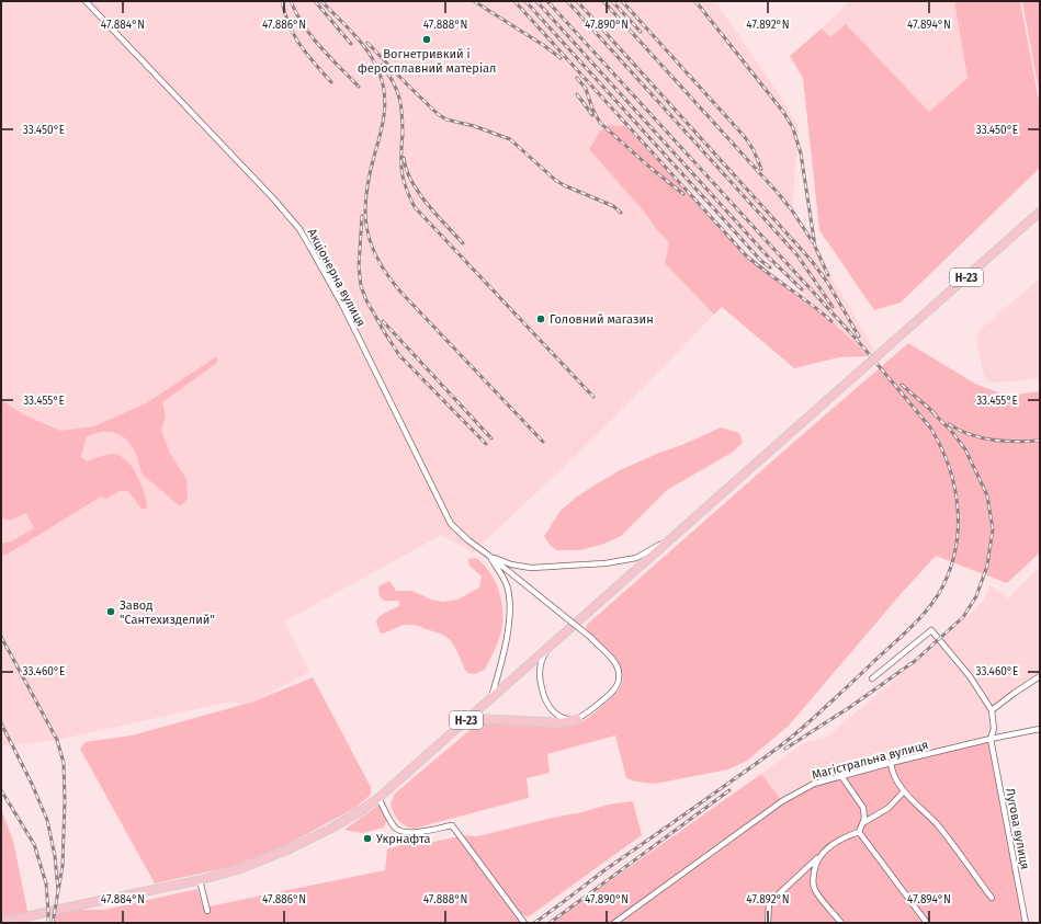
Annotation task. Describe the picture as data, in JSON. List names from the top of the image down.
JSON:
{
  "streets": {
    "main road": ["Н-23"],
    "street": ["Акціонерна вулиця", "Магістральна вулиця", "Лугова вулиця"]
  },
  "crossings": [
    ["Магістральна вулиця", "Лугова вулиця"]
  ],
  "places": [
    "Вогнетривкий і феросплавний матеріал",
    "Головний магазин",
    "Завод \"Сантехизделий\"",
    "Укрнафта"
  ],
  "coordinates": [
    "47.884°N",
    "47.886°N",
    "47.888°N",
    "47.890°N",
    "47.892°N",
    "47.894°N",
    "33.450°E",
    "33.455°E",
    "33.460°E"
  ]
}
